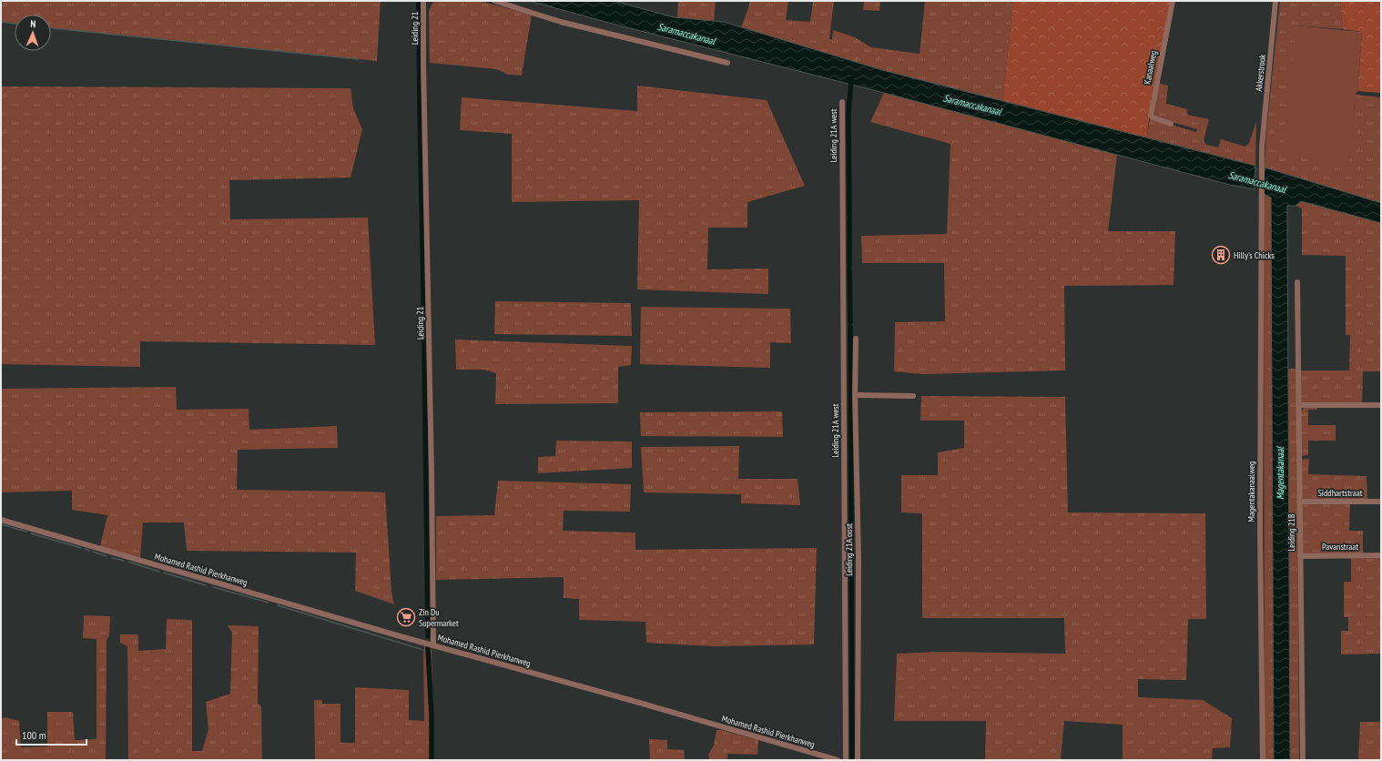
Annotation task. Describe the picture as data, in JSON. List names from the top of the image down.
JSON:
{
  "streets": {
    "street": [
      "Leiding 21",
      "Kanaalweg",
      "Akkerstrook",
      "Leiding 21A west",
      "Magentakanaalweg",
      "Siddhartstraat",
      "Leiding 21B",
      "Pavanstraat",
      "Leiding 21A oost",
      "Mohamed Rashid Pierkhanweg"
    ]
  },
  "crossings": [
    ["Leiding 21", "Mohamed Rashid Pierkhanweg"],
    ["Akkerstrook", "Magentakanaalweg"],
    ["Siddhartstraat", "Leiding 21B"],
    ["Leiding 21B", "Pavanstraat"]
  ],
  "water": ["Saramaccakanaal", "Magentakanaal"],
  "places": {
    "building": ["Hilly's Chicks"],
    "supermarket": ["Zin Du Supermarket"]
  },
  "scale_bar": "100 m",
  "north": "top"
}
